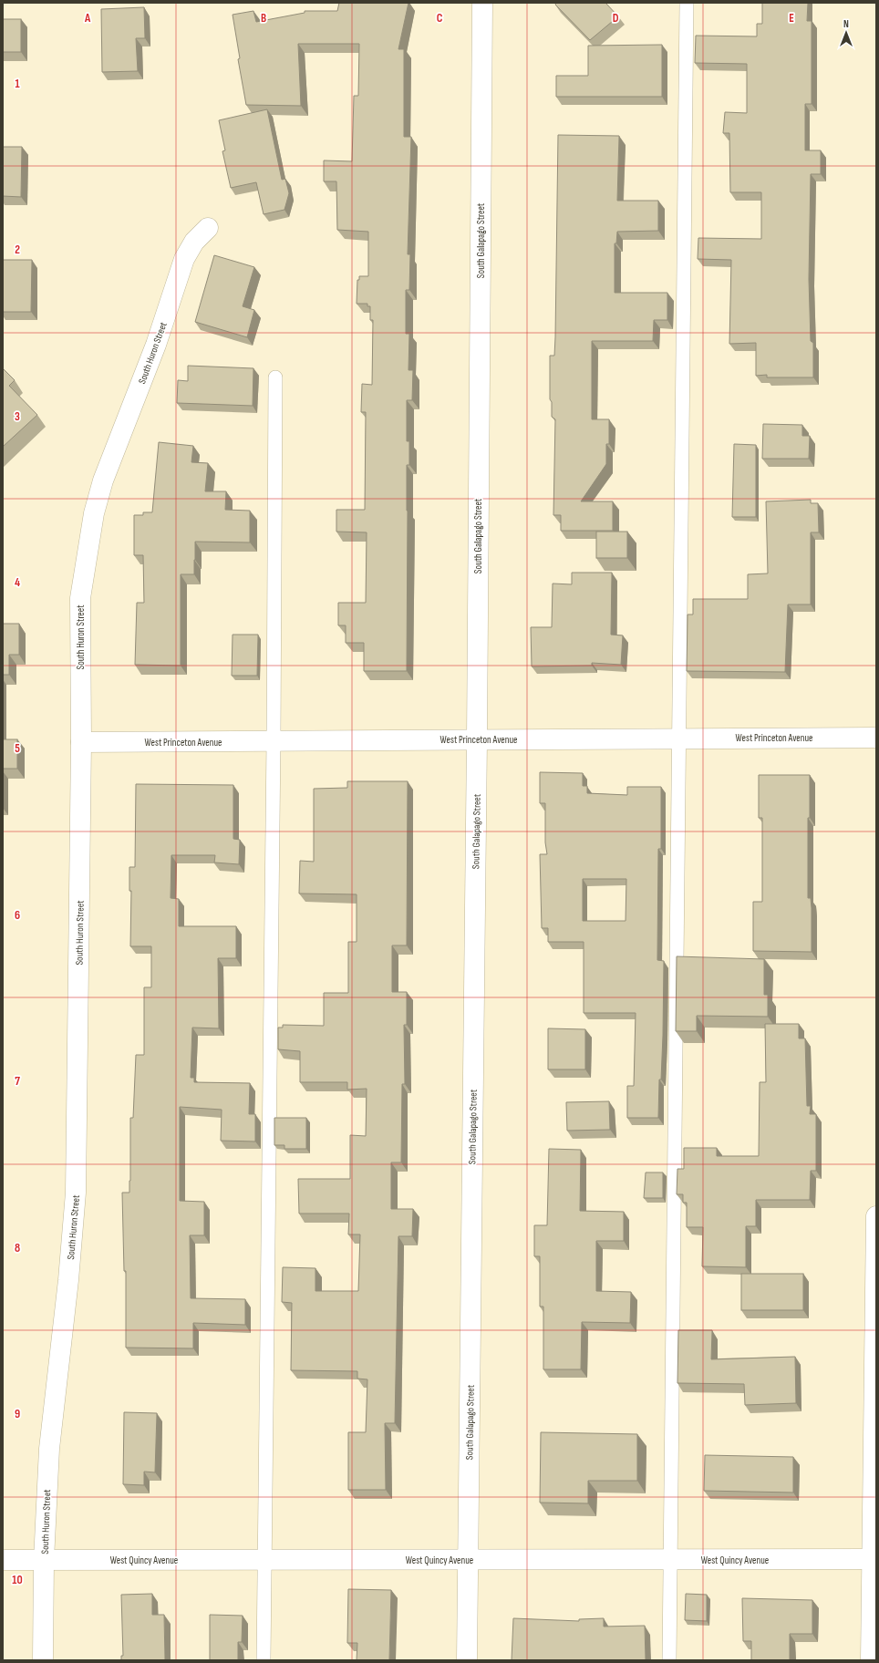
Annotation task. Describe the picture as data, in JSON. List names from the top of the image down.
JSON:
{
  "streets": {
    "street": [
      "South Galapago Street",
      "South Huron Street",
      "West Princeton Avenue",
      "West Quincy Avenue"
    ]
  },
  "crossings": [
    ["South Galapago Street", "West Princeton Avenue"],
    ["South Galapago Street", "West Quincy Avenue"],
    ["South Huron Street", "West Princeton Avenue"],
    ["South Huron Street", "West Quincy Avenue"]
  ],
  "north": "top",
  "grid": {
    "columns": [
      "A",
      "B",
      "C",
      "D",
      "E"
    ],
    "rows": [
      "1",
      "2",
      "3",
      "4",
      "5",
      "6",
      "7",
      "8",
      "9",
      "10"
    ]
  }
}
